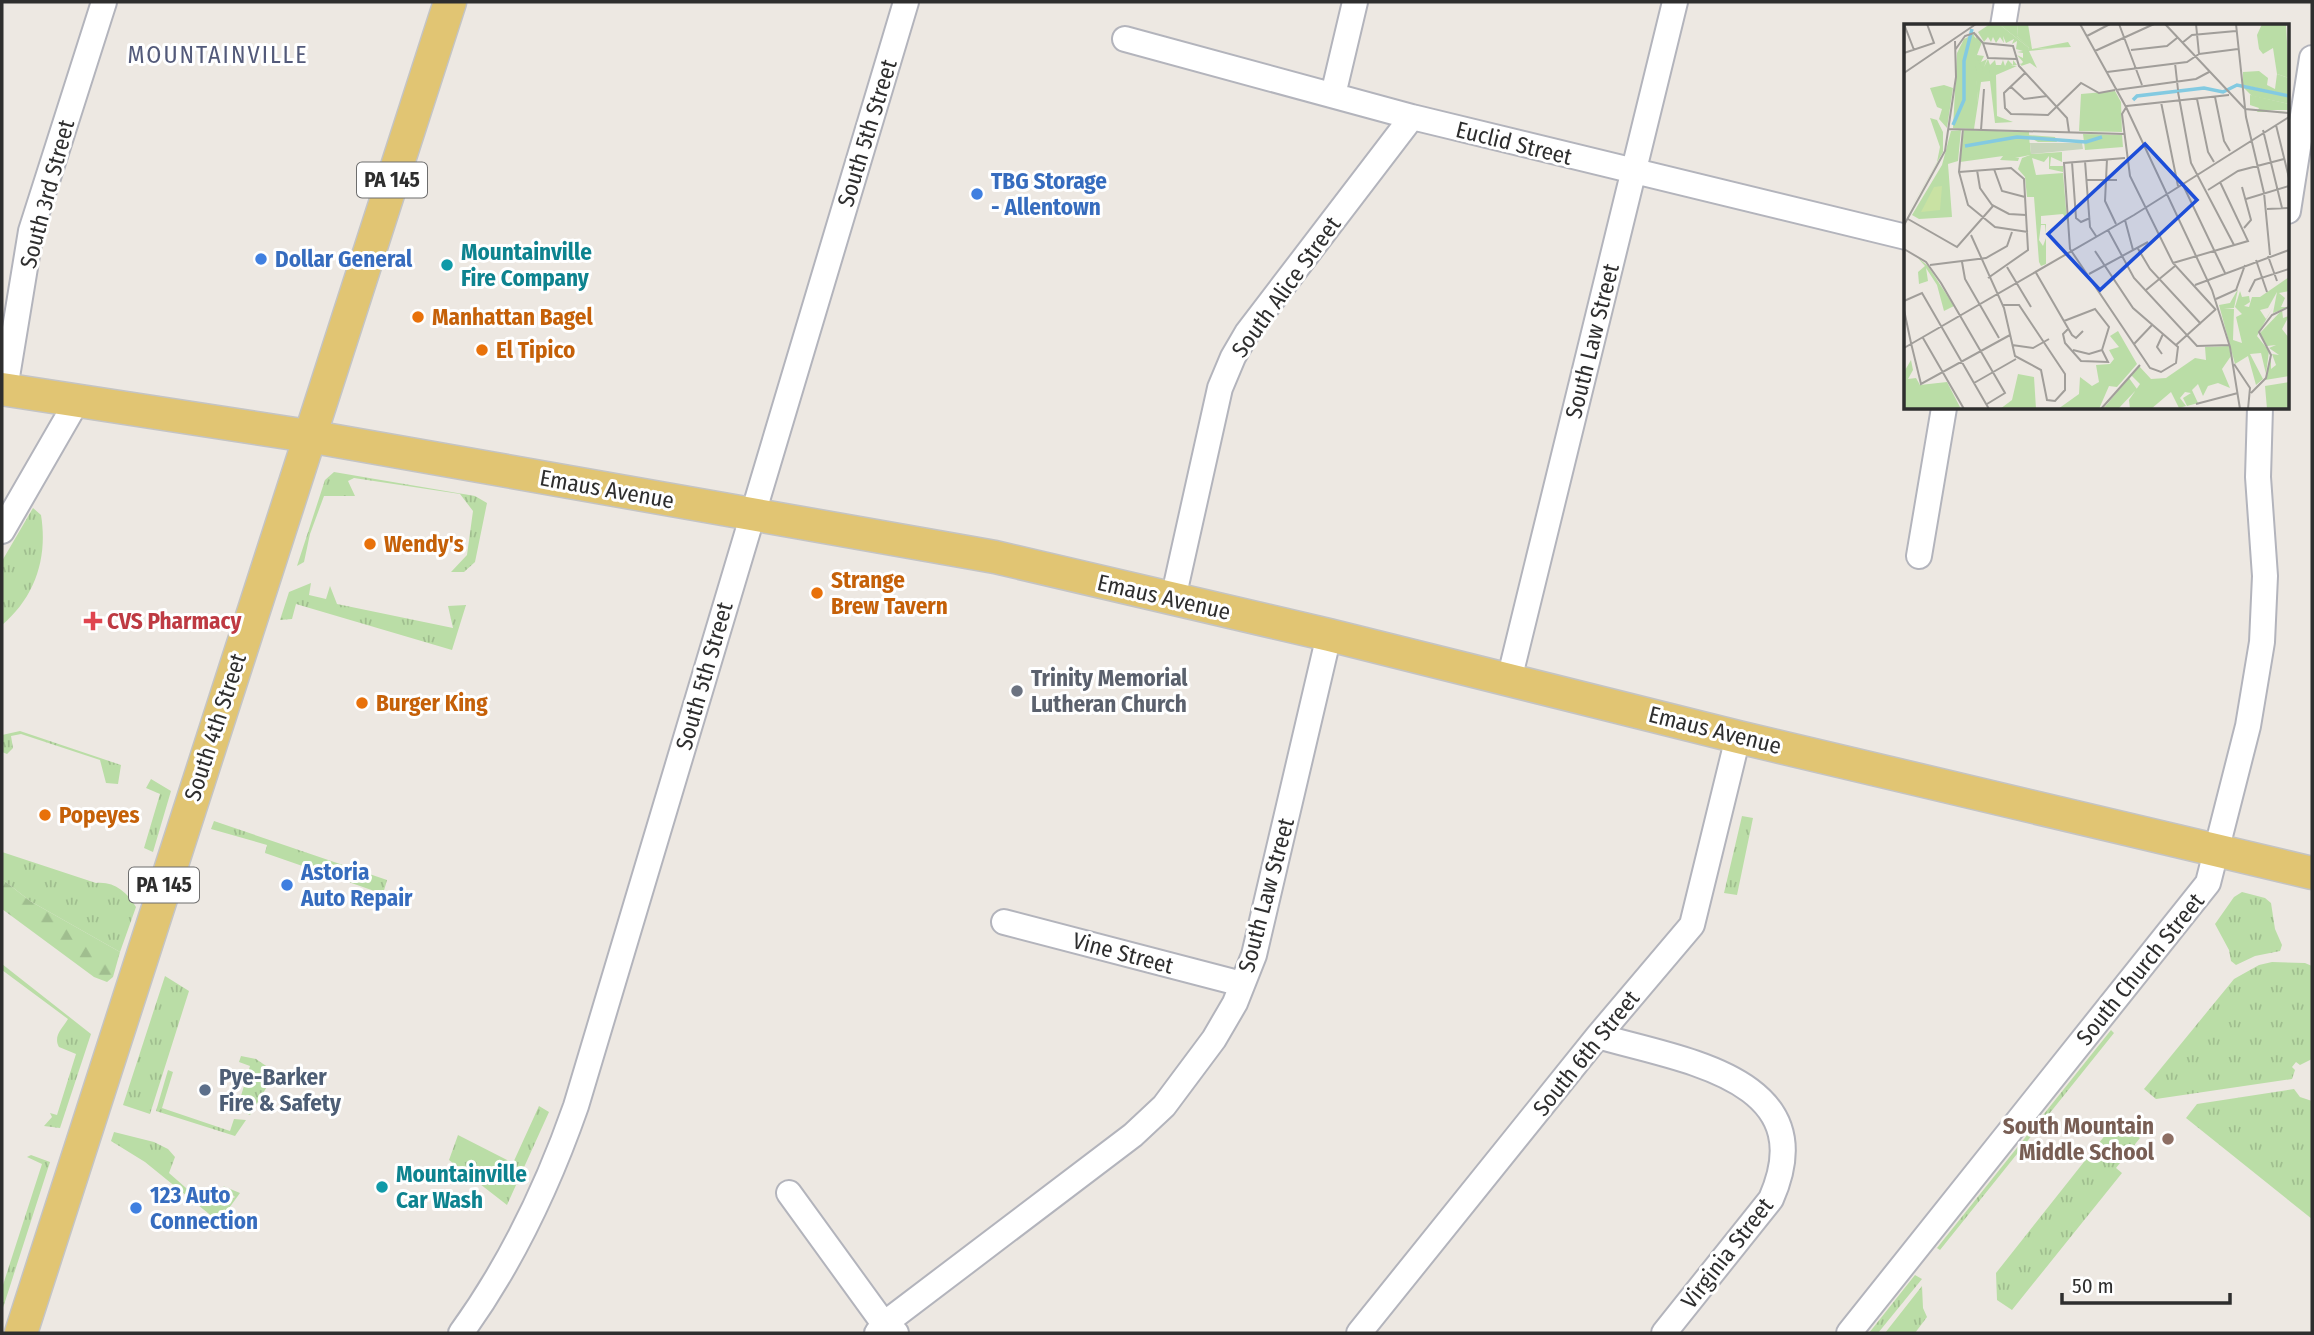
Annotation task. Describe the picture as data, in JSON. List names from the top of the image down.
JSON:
{
  "streets": {
    "main road": ["PA 145", "Emaus Avenue", "South 4th Street"],
    "street": [
      "South 5th Street",
      "Euclid Street",
      "South 3rd Street",
      "South Alice Street",
      "South Law Street",
      "Vine Street",
      "South Church Street",
      "South 6th Street",
      "Virginia Street"
    ]
  },
  "crossings": [
    ["South 5th Street", "Emaus Avenue"],
    ["Euclid Street", "South Alice Street"],
    ["Euclid Street", "South Law Street"],
    ["South 3rd Street", "Emaus Avenue"],
    ["South Alice Street", "Emaus Avenue"],
    ["South Law Street", "Emaus Avenue"],
    ["South Law Street", "Vine Street"],
    ["Emaus Avenue", "South 4th Street"],
    ["Emaus Avenue", "South Church Street"],
    ["Emaus Avenue", "South 6th Street"],
    ["South 6th Street", "Virginia Street"]
  ],
  "districts": ["MOUNTAINVILLE"],
  "places": {
    "other": [
      "TBG Storage - Allentown",
      "Dollar General",
      "Mountainville Fire Company",
      "Manhattan Bagel",
      "El Tipico",
      "Wendy's",
      "Strange Brew Tavern",
      "Trinity Memorial Lutheran Church",
      "Burger King",
      "Popeyes",
      "Astoria Auto Repair",
      "Pye-Barker Fire & Safety",
      "South Mountain Middle School",
      "Mountainville Car Wash",
      "123 Auto Connection"
    ],
    "health": ["CVS Pharmacy"]
  },
  "scale_bar": "50 m"
}
